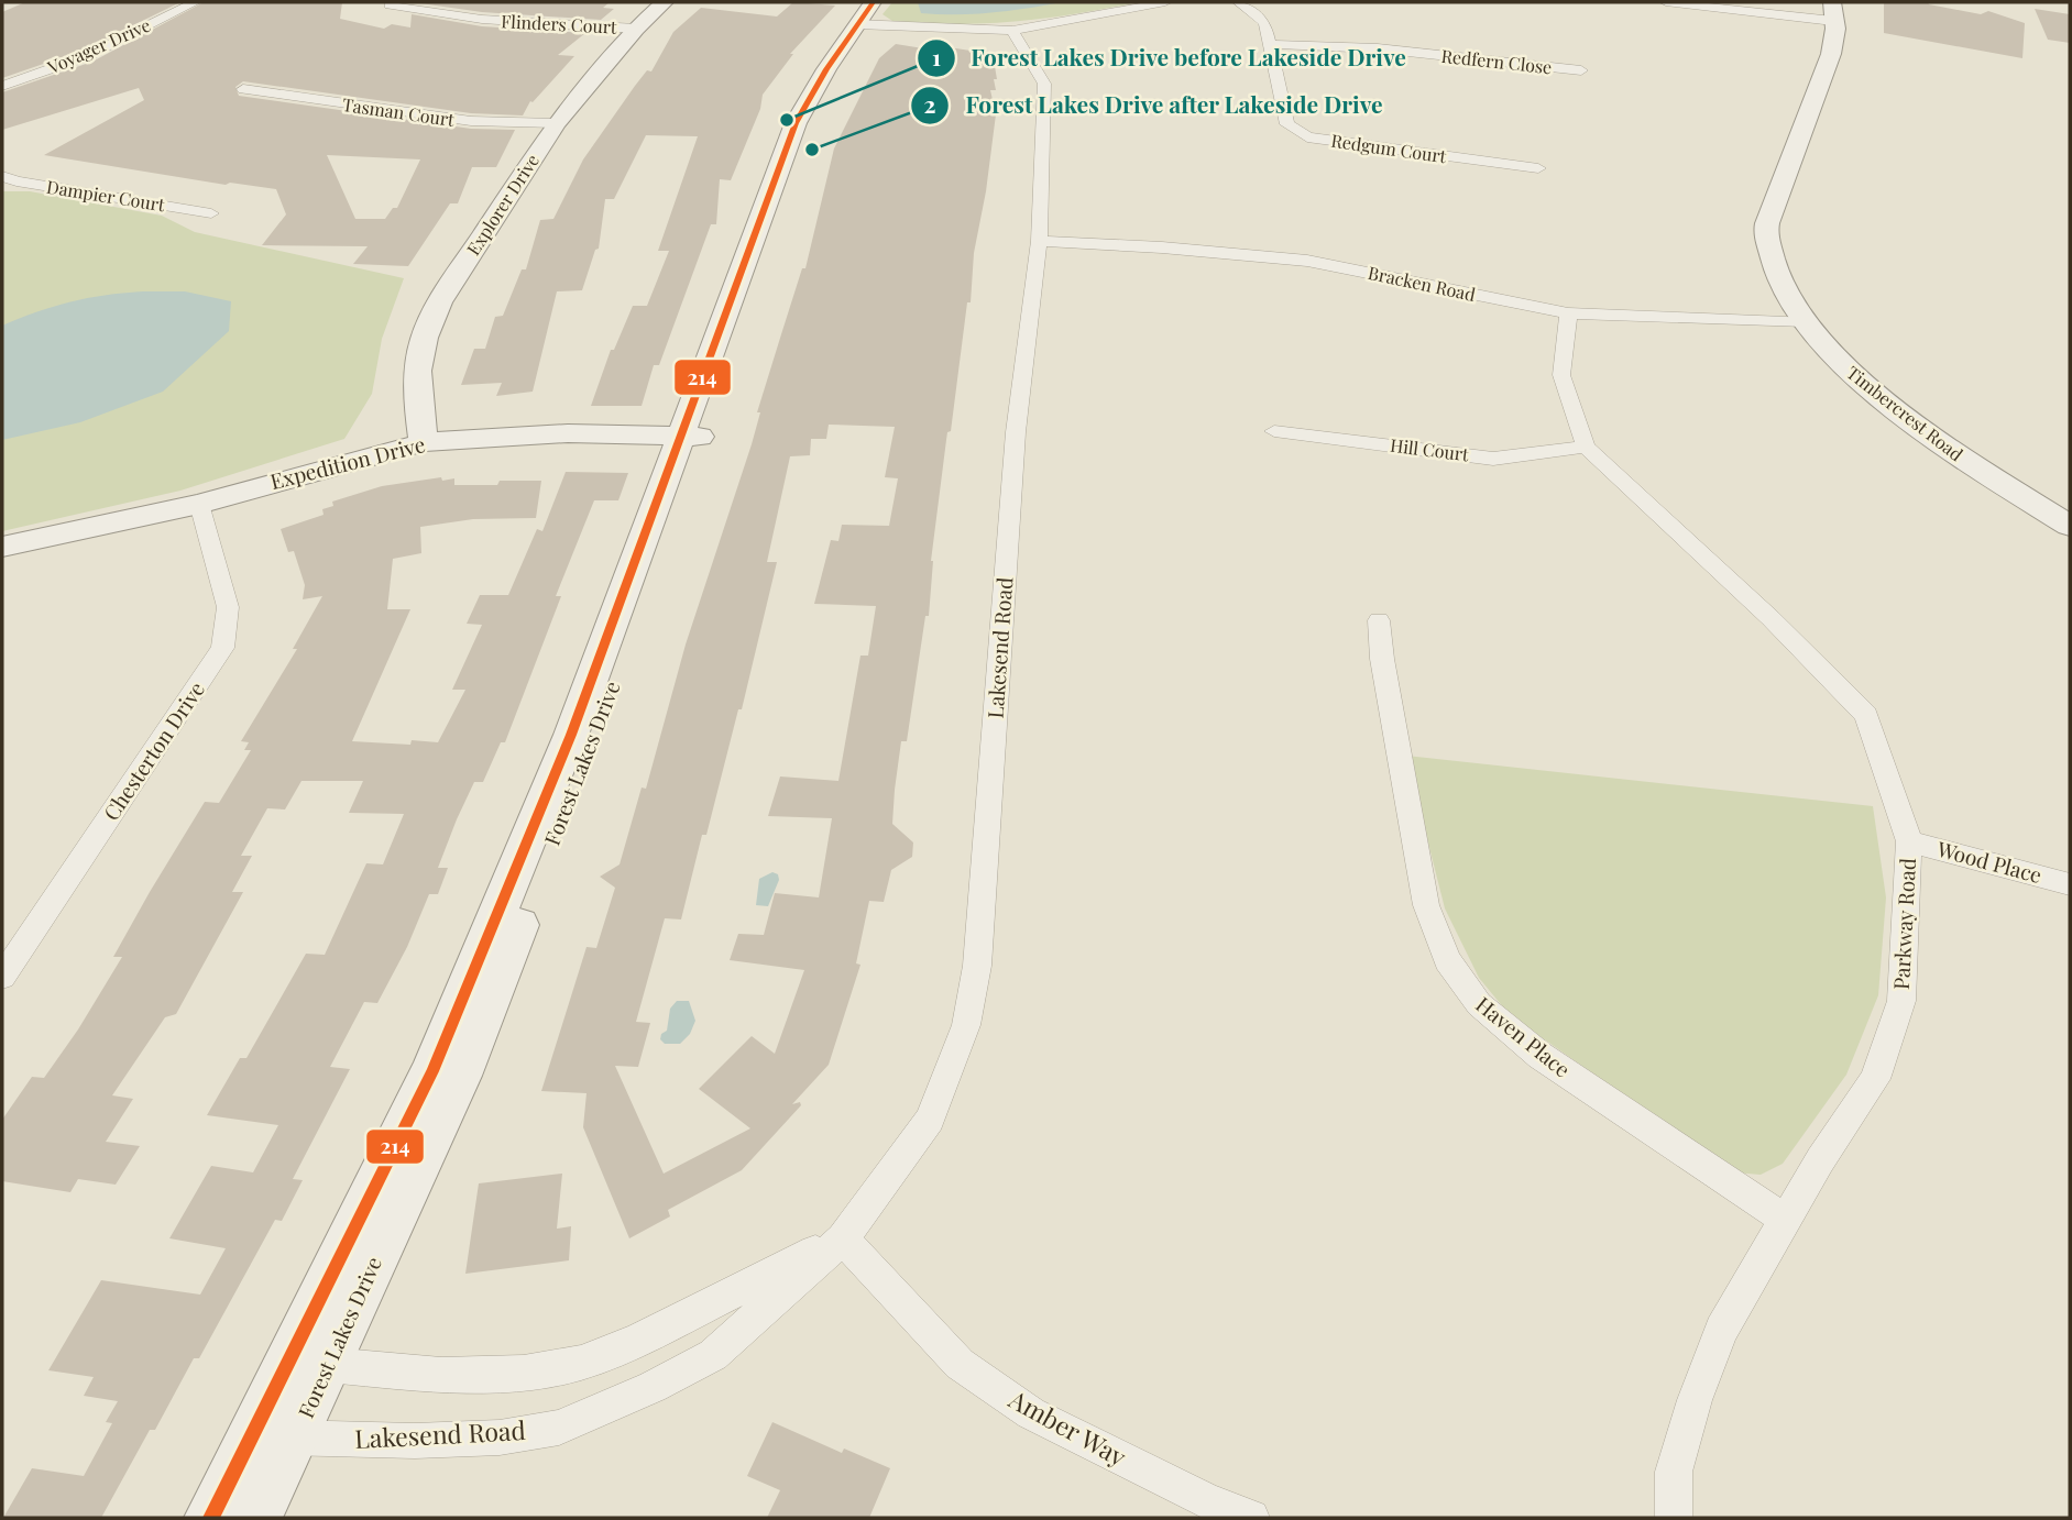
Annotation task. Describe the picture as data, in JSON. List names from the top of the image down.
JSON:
{
  "streets": {
    "street": [
      "Flinders Court",
      "Voyager Drive",
      "Redfern Close",
      "Tasman Court",
      "Redgum Court",
      "Dampier Court",
      "Explorer Drive",
      "Bracken Road",
      "Timbercrest Road",
      "Hill Court",
      "Expedition Drive",
      "Lakesend Road",
      "Chesterton Drive",
      "Forest Lakes Drive",
      "Wood Place",
      "Parkway Road",
      "Haven Place",
      "Amber Way"
    ]
  },
  "crossings": [
    ["Flinders Court", "Explorer Drive"],
    ["Redfern Close", "Redgum Court"],
    ["Tasman Court", "Explorer Drive"],
    ["Explorer Drive", "Expedition Drive"],
    ["Bracken Road", "Timbercrest Road"],
    ["Bracken Road", "Lakesend Road"],
    ["Bracken Road", "Parkway Road"],
    ["Hill Court", "Parkway Road"],
    ["Expedition Drive", "Chesterton Drive"],
    ["Expedition Drive", "Forest Lakes Drive"],
    ["Lakesend Road", "Forest Lakes Drive"],
    ["Lakesend Road", "Amber Way"],
    ["Wood Place", "Parkway Road"],
    ["Parkway Road", "Haven Place"]
  ],
  "places": ["Forest Lakes Drive before Lakeside Drive", "Forest Lakes Drive after Lakeside Drive"],
  "lines": ["transit line 214"]
}
